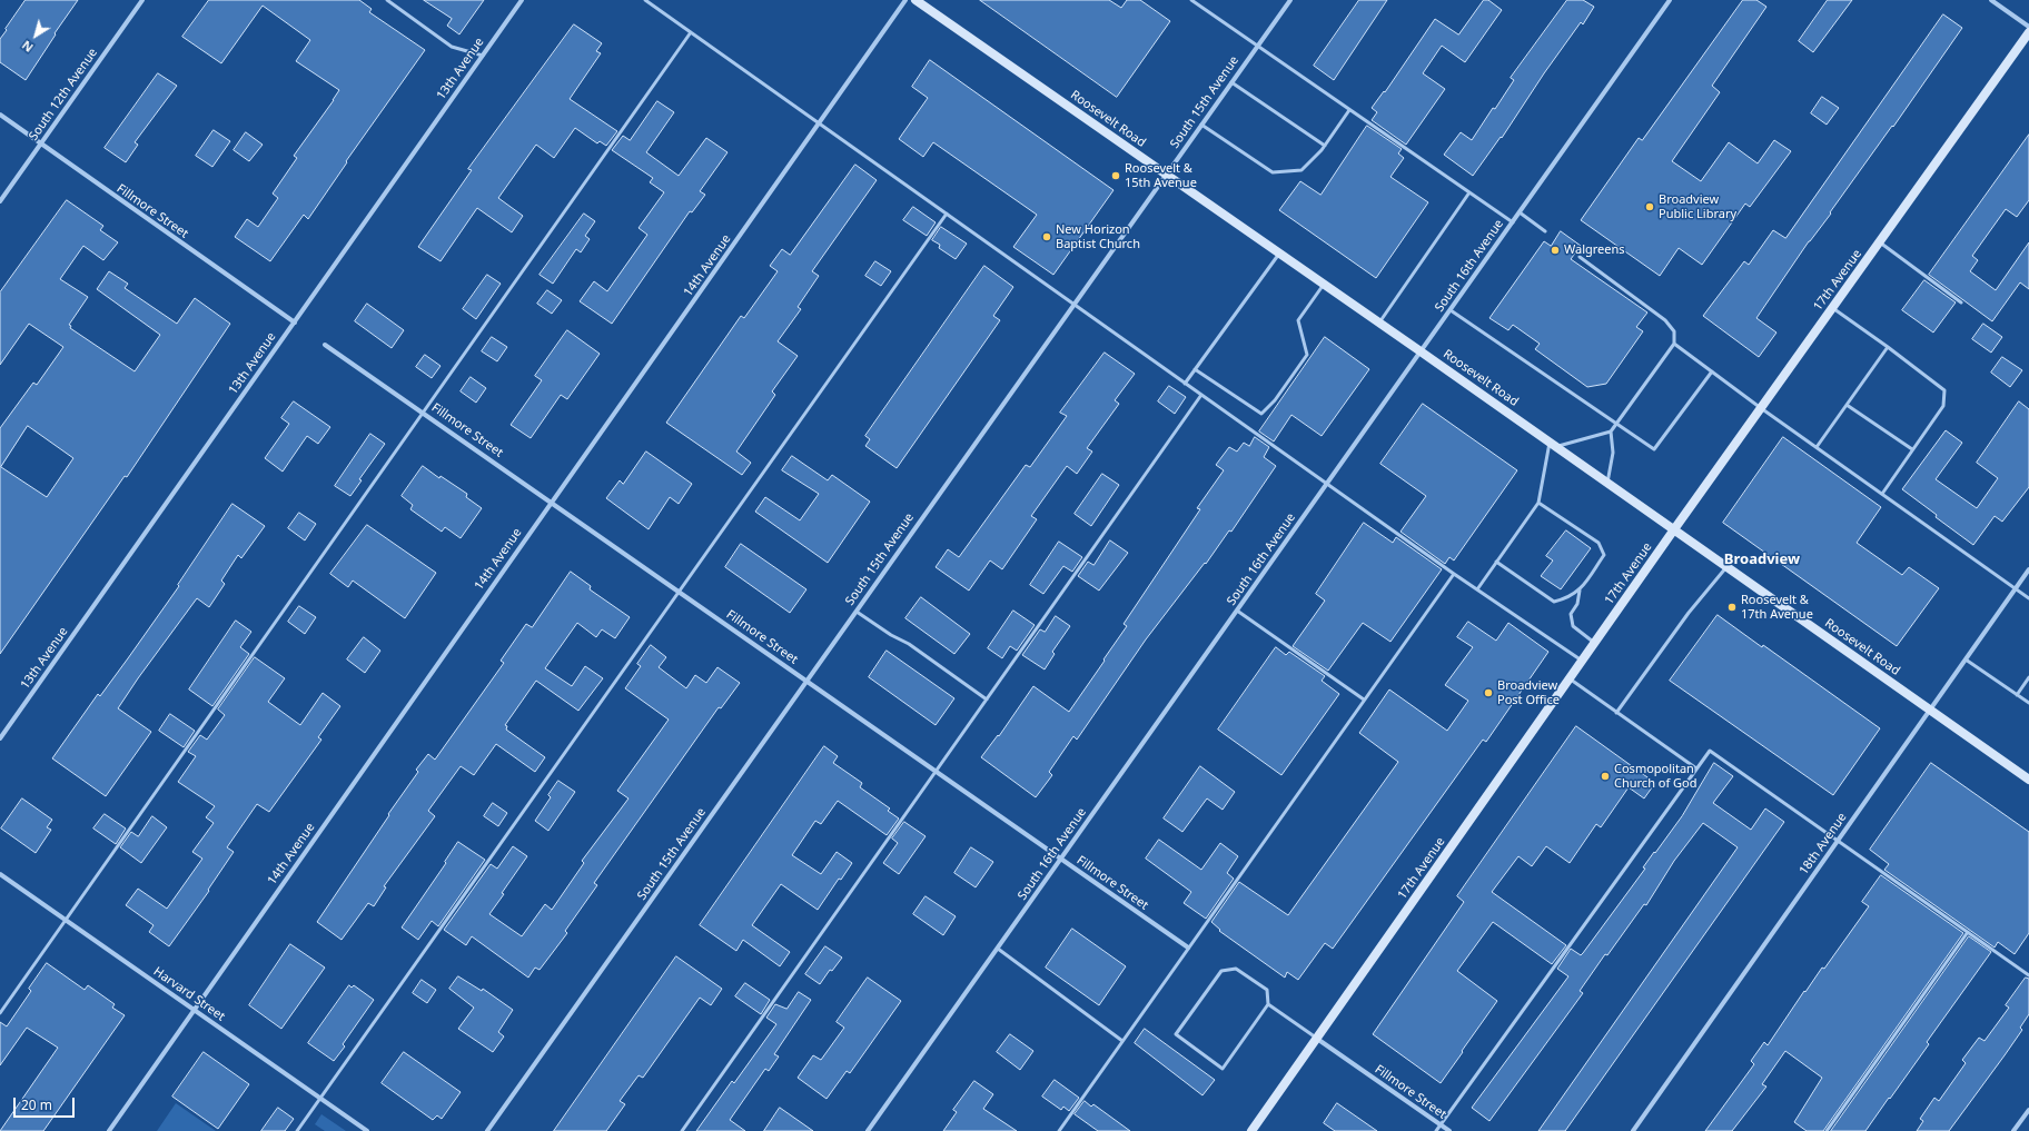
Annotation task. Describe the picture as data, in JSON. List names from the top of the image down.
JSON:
{
  "streets": {
    "main road": ["Roosevelt Road", "17th Avenue"],
    "street": [
      "13th Avenue",
      "South 12th Avenue",
      "South 15th Avenue",
      "Fillmore Street",
      "14th Avenue",
      "South 16th Avenue",
      "18th Avenue",
      "Harvard Street"
    ]
  },
  "crossings": [
    ["13th Avenue", "Fillmore Street"],
    ["South 12th Avenue", "Fillmore Street"],
    ["South 15th Avenue", "Roosevelt Road"],
    ["South 15th Avenue", "Fillmore Street"],
    ["Roosevelt Road", "South 16th Avenue"],
    ["Roosevelt Road", "17th Avenue"],
    ["Roosevelt Road", "18th Avenue"],
    ["Fillmore Street", "14th Avenue"],
    ["Fillmore Street", "South 16th Avenue"],
    ["Fillmore Street", "17th Avenue"],
    ["14th Avenue", "Harvard Street"]
  ],
  "districts": ["Broadview"],
  "places": [
    "Roosevelt & 15th Avenue",
    "Broadview Public Library",
    "New Horizon Baptist Church",
    "Walgreens",
    "Roosevelt & 17th Avenue",
    "Broadview Post Office",
    "Cosmopolitan Church of God"
  ],
  "scale_bar": "20 m",
  "north": "bottom left"
}
